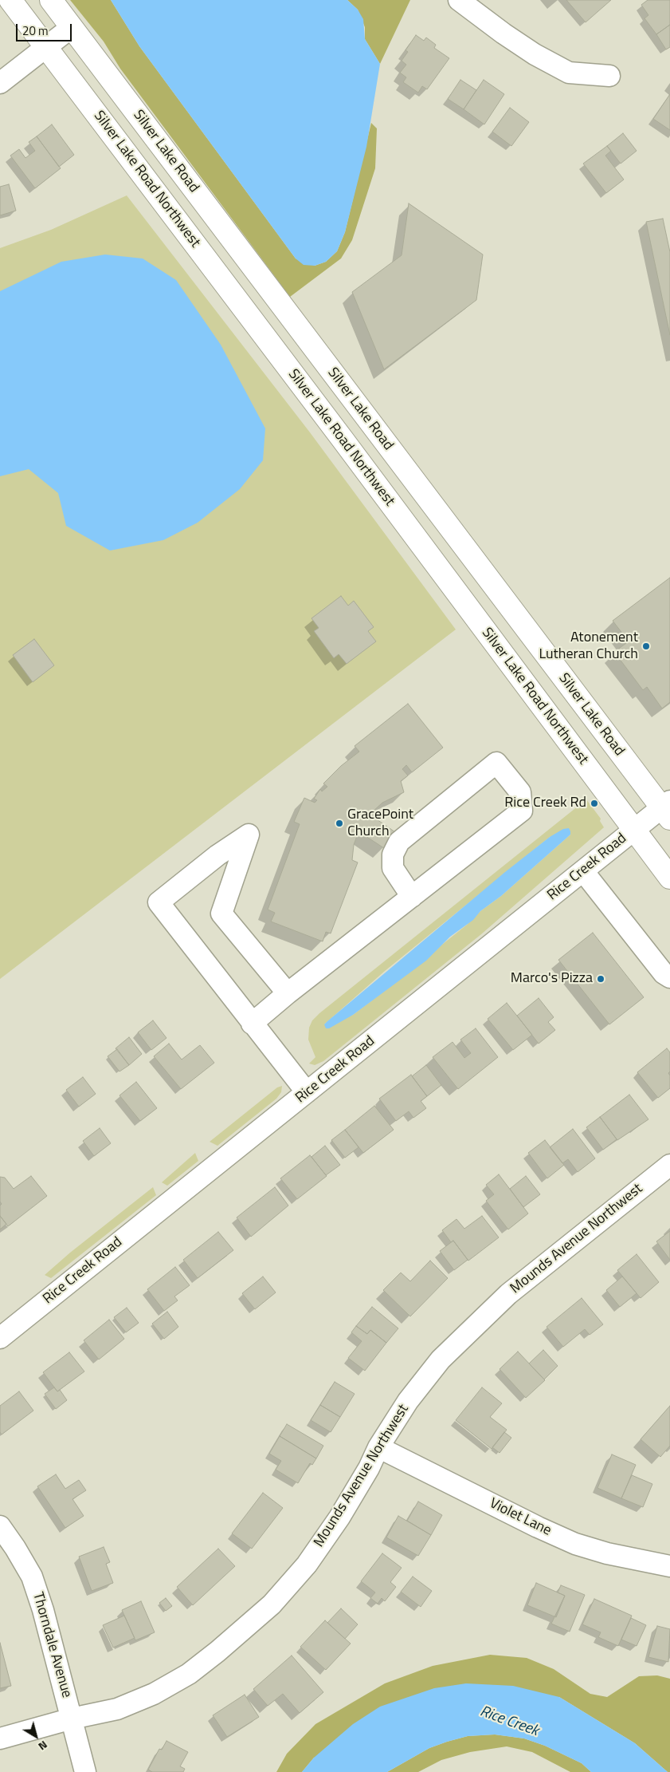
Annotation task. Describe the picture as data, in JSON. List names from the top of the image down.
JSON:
{
  "streets": {
    "main road": ["Silver Lake Road", "Silver Lake Road Northwest"],
    "street": [
      "Rice Creek Road",
      "Mounds Avenue Northwest",
      "Violet Lane",
      "Thorndale Avenue"
    ]
  },
  "crossings": [
    ["Silver Lake Road", "Rice Creek Road"],
    ["Silver Lake Road Northwest", "Rice Creek Road"],
    ["Mounds Avenue Northwest", "Violet Lane"],
    ["Mounds Avenue Northwest", "Thorndale Avenue"]
  ],
  "water": ["Rice Creek"],
  "places": [
    "Atonement Lutheran Church",
    "Rice Creek Rd",
    "GracePoint Church",
    "Marco's Pizza"
  ],
  "scale_bar": "20 m",
  "north": "bottom right"
}
